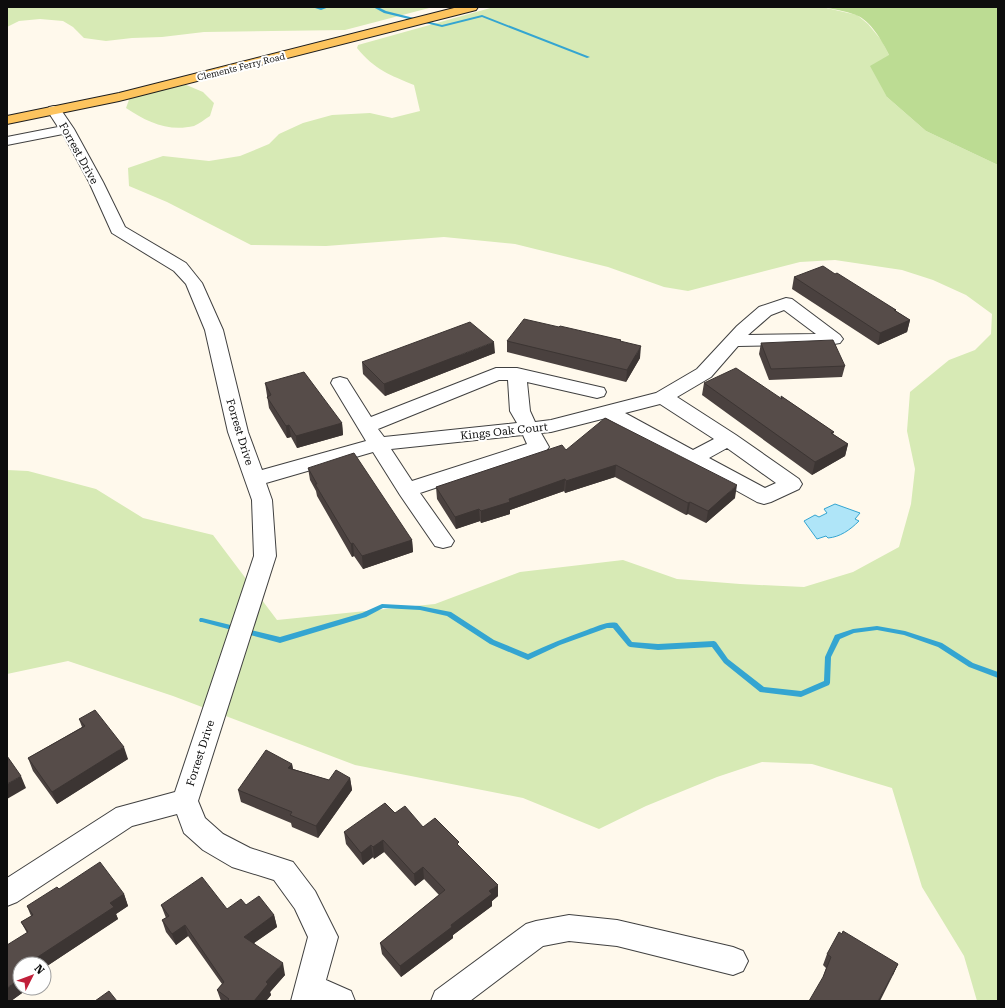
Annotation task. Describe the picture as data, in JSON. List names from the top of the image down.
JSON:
{
  "streets": {
    "main road": ["Clements Ferry Road"],
    "street": ["Forrest Drive", "Kings Oak Court"]
  },
  "crossings": [
    ["Clements Ferry Road", "Forrest Drive"],
    ["Forrest Drive", "Kings Oak Court"]
  ],
  "north": "top right"
}
